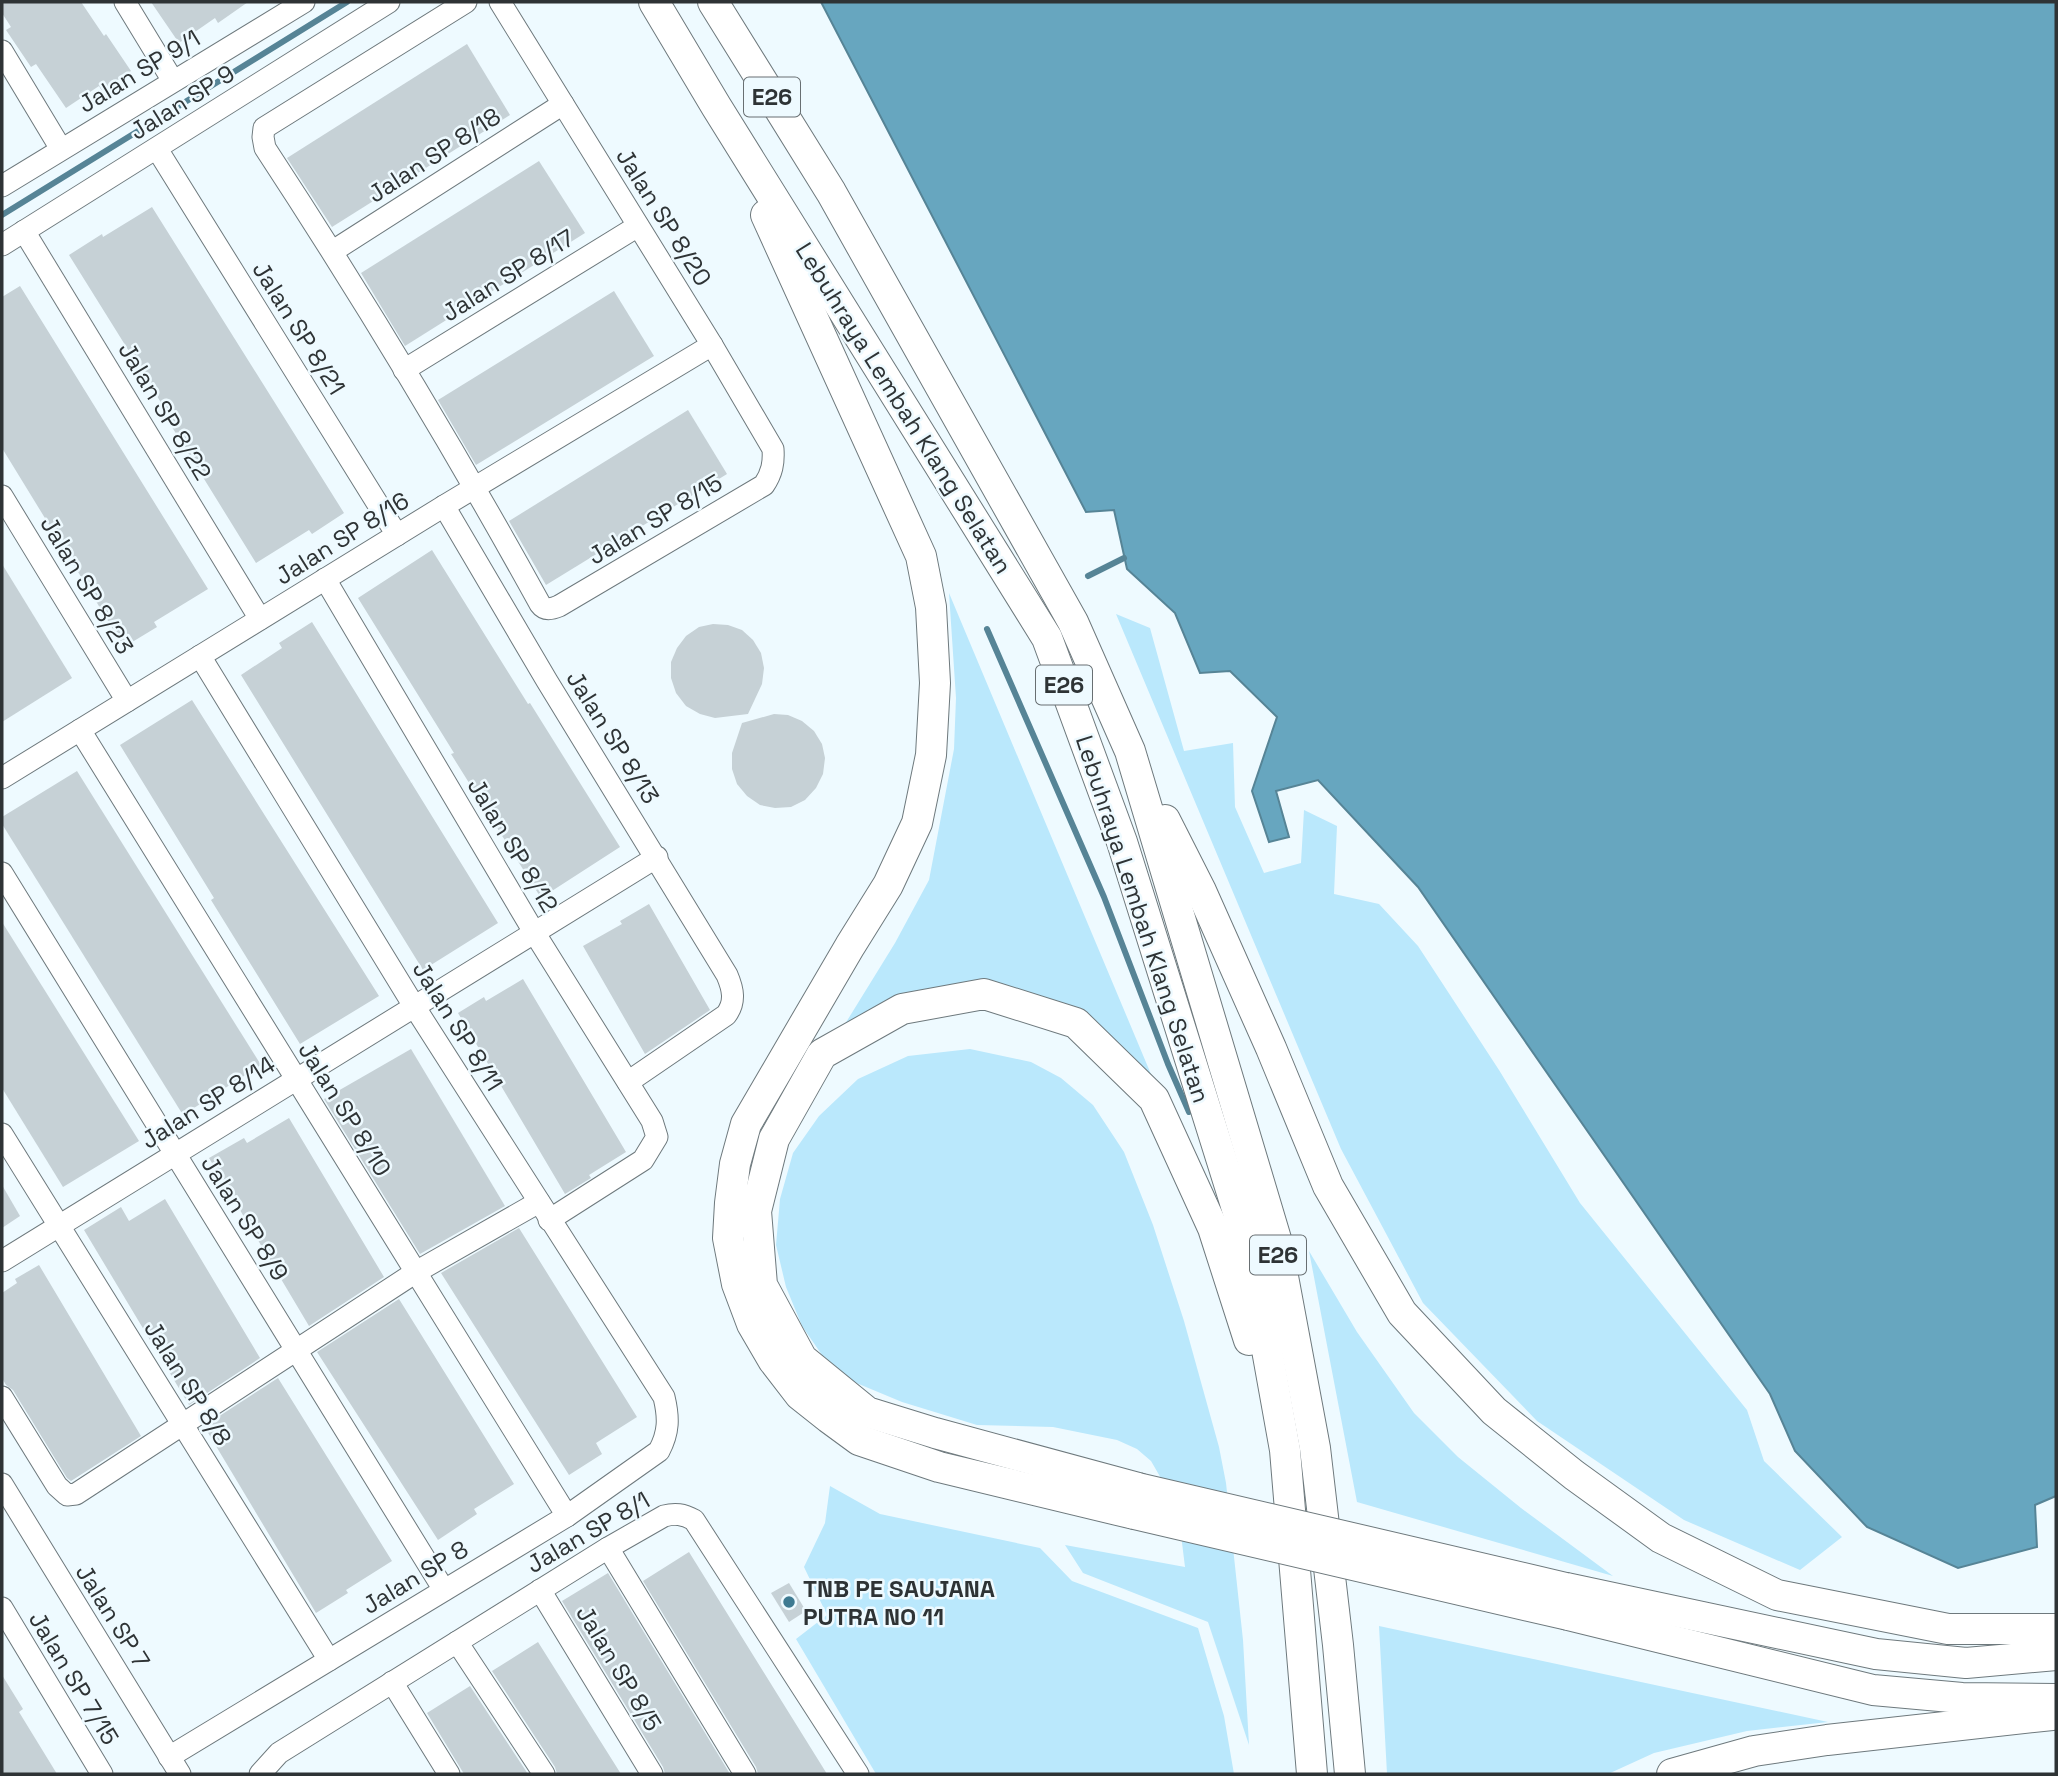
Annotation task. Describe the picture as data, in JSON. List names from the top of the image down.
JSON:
{
  "streets": {
    "highway": ["E26", "Lebuhraya Lembah Klang Selatan"],
    "street": [
      "Jalan SP 9/1",
      "Jalan SP 9",
      "Jalan SP 8/18",
      "Jalan SP 8/20",
      "Jalan SP 8/17",
      "Jalan SP 8/21",
      "Jalan SP 8/22",
      "Jalan SP 8/15",
      "Jalan SP 8/16",
      "Jalan SP 8/23",
      "Jalan SP 8/13",
      "Jalan SP 8/12",
      "Jalan SP 8/11",
      "Jalan SP 8/14",
      "Jalan SP 8/10",
      "Jalan SP 8/9",
      "Jalan SP 8/8",
      "Jalan SP 8/1",
      "Jalan SP 8",
      "Jalan SP 7",
      "Jalan SP 8/5",
      "Jalan SP 7/15"
    ]
  },
  "crossings": [
    ["Jalan SP 9", "Jalan SP 8/21"],
    ["Jalan SP 9", "Jalan SP 8/22"],
    ["Jalan SP 8/18", "Jalan SP 8/20"],
    ["Jalan SP 8/20", "Jalan SP 8/17"],
    ["Jalan SP 8/20", "Jalan SP 8/15"],
    ["Jalan SP 8/20", "Jalan SP 8/16"],
    ["Jalan SP 8/21", "Jalan SP 8/16"],
    ["Jalan SP 8/22", "Jalan SP 8/16"],
    ["Jalan SP 8/15", "Jalan SP 8/16"],
    ["Jalan SP 8/16", "Jalan SP 8/23"],
    ["Jalan SP 8/16", "Jalan SP 8/13"],
    ["Jalan SP 8/16", "Jalan SP 8/12"],
    ["Jalan SP 8/16", "Jalan SP 8/11"],
    ["Jalan SP 8/16", "Jalan SP 8/10"],
    ["Jalan SP 8/13", "Jalan SP 8/12"],
    ["Jalan SP 8/13", "Jalan SP 8/14"],
    ["Jalan SP 8/12", "Jalan SP 8/11"],
    ["Jalan SP 8/12", "Jalan SP 8/14"],
    ["Jalan SP 8/11", "Jalan SP 8/14"],
    ["Jalan SP 8/11", "Jalan SP 8"],
    ["Jalan SP 8/14", "Jalan SP 8/10"],
    ["Jalan SP 8/14", "Jalan SP 8/9"],
    ["Jalan SP 8/14", "Jalan SP 8/8"],
    ["Jalan SP 8/10", "Jalan SP 8"],
    ["Jalan SP 8/9", "Jalan SP 8"],
    ["Jalan SP 8/8", "Jalan SP 8"],
    ["Jalan SP 8/1", "Jalan SP 8/5"],
    ["Jalan SP 8", "Jalan SP 7"]
  ],
  "places": ["TNB PE SAUJANA PUTRA NO 11"]
}
